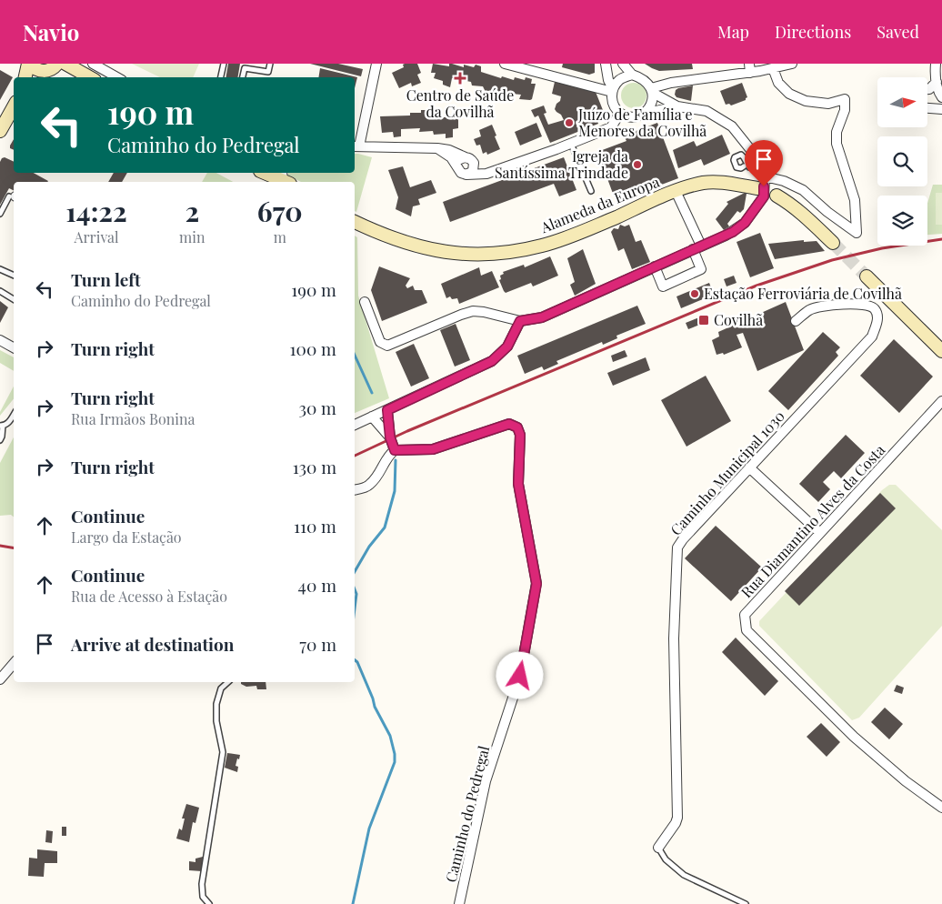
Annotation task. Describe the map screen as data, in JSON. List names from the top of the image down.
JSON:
{
  "streets": {
    "main road": ["Alameda da Europa"],
    "street": ["Caminho Municipal 1030", "Rua Diamantino Alves da Costa", "Caminho do Pedregal"]
  },
  "places": {
    "health": ["Centro de Saúde da Covilhã"],
    "other": ["Juízo de Família e Menores da Covilhã", "Igreja da Santíssima Trindade", "Estação Ferroviária de Covilhã"],
    "transit": ["Covilhã"]
  },
  "north": "right",
  "page": {
    "header": "Navio",
    "nav": ["Map", "Directions", "Saved"],
    "turn": ["190 m", "Caminho do Pedregal"],
    "eta": [
      "14:22",
      "Arrival",
      "2",
      "min",
      "670",
      "m"
    ],
    "list": [
      {
        "name": "Turn left",
        "note": "Caminho do Pedregal",
        "value": "190 m"
      },
      {
        "name": "Turn right",
        "value": "100 m"
      },
      {
        "name": "Turn right",
        "note": "Rua Irmãos Bonina",
        "value": "30 m"
      },
      {
        "name": "Turn right",
        "value": "130 m"
      },
      {
        "name": "Continue",
        "note": "Largo da Estação",
        "value": "110 m"
      },
      {
        "name": "Continue",
        "note": "Rua de Acesso à Estação",
        "value": "40 m"
      },
      {
        "name": "Arrive at destination",
        "value": "70 m"
      }
    ]
  }
}
